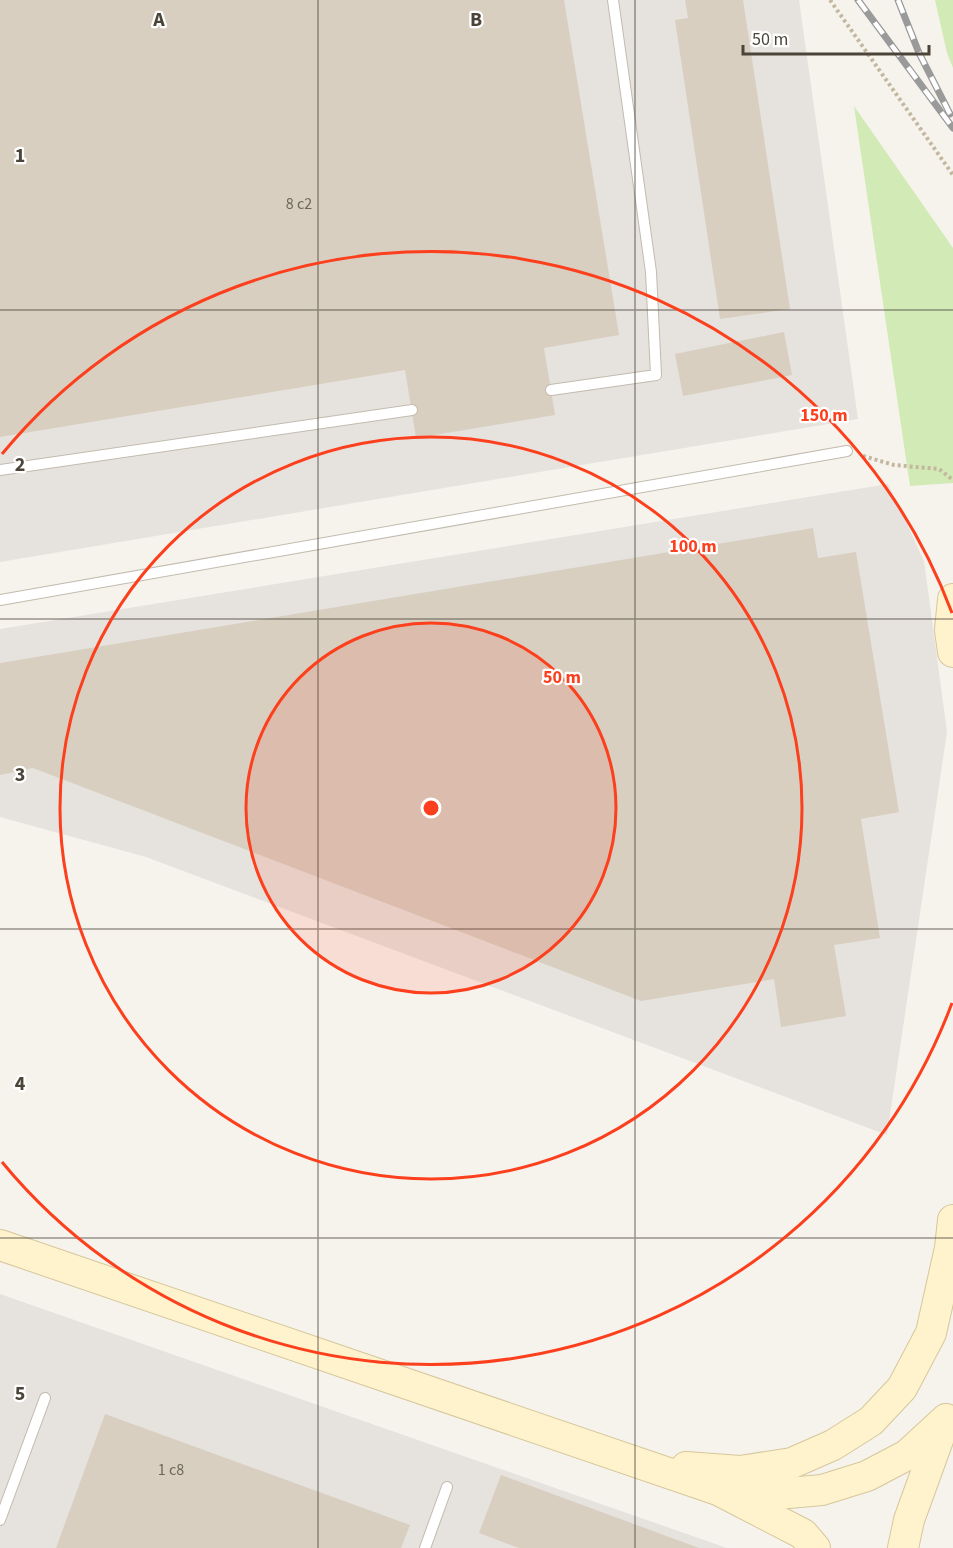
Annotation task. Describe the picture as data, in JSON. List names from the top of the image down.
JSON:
{
  "house_numbers": ["8 с2", "1 с8"],
  "scale_bar": "50 m",
  "grid": {
    "columns": ["A", "B"],
    "rows": [
      "1",
      "2",
      "3",
      "4",
      "5"
    ]
  },
  "rings": ["150 m", "100 m", "50 m"]
}
